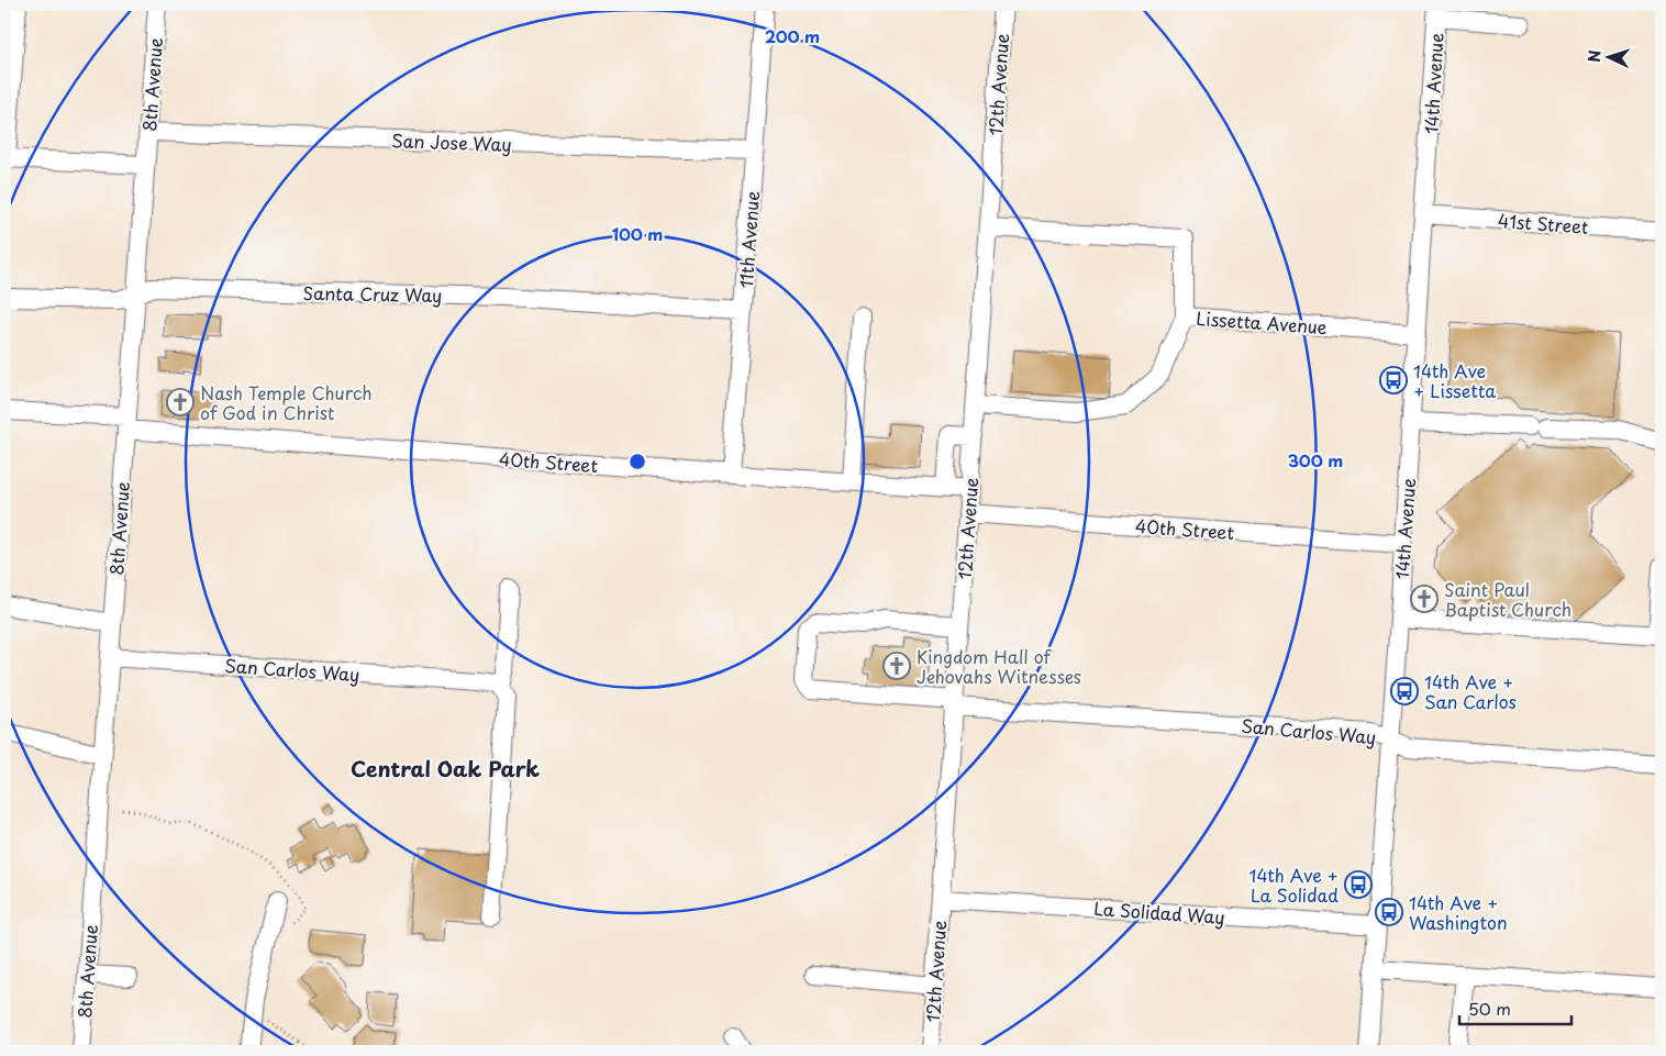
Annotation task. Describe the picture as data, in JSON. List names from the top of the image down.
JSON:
{
  "streets": {
    "street": [
      "14th Avenue",
      "8th Avenue",
      "12th Avenue",
      "San Jose Way",
      "41st Street",
      "11th Avenue",
      "Santa Cruz Way",
      "Lissetta Avenue",
      "40th Street",
      "San Carlos Way",
      "La Solidad Way"
    ]
  },
  "crossings": [
    ["14th Avenue", "41st Street"],
    ["14th Avenue", "Lissetta Avenue"],
    ["14th Avenue", "40th Street"],
    ["14th Avenue", "San Carlos Way"],
    ["14th Avenue", "La Solidad Way"],
    ["8th Avenue", "San Jose Way"],
    ["8th Avenue", "Santa Cruz Way"],
    ["8th Avenue", "40th Street"],
    ["8th Avenue", "San Carlos Way"],
    ["12th Avenue", "Lissetta Avenue"],
    ["12th Avenue", "40th Street"],
    ["12th Avenue", "San Carlos Way"],
    ["12th Avenue", "La Solidad Way"],
    ["San Jose Way", "11th Avenue"],
    ["11th Avenue", "Santa Cruz Way"],
    ["11th Avenue", "40th Street"]
  ],
  "districts": ["Central Oak Park"],
  "places": {
    "bus stop": [
      "14th Ave + Lissetta",
      "14th Ave + San Carlos",
      "14th Ave + La Solidad",
      "14th Ave + Washington"
    ],
    "church": ["Nash Temple Church of God in Christ", "Saint Paul Baptist Church", "Kingdom Hall of Jehovahs Witnesses"]
  },
  "scale_bar": "50 m",
  "north": "left",
  "rings": ["200 m", "100 m", "300 m"]
}
